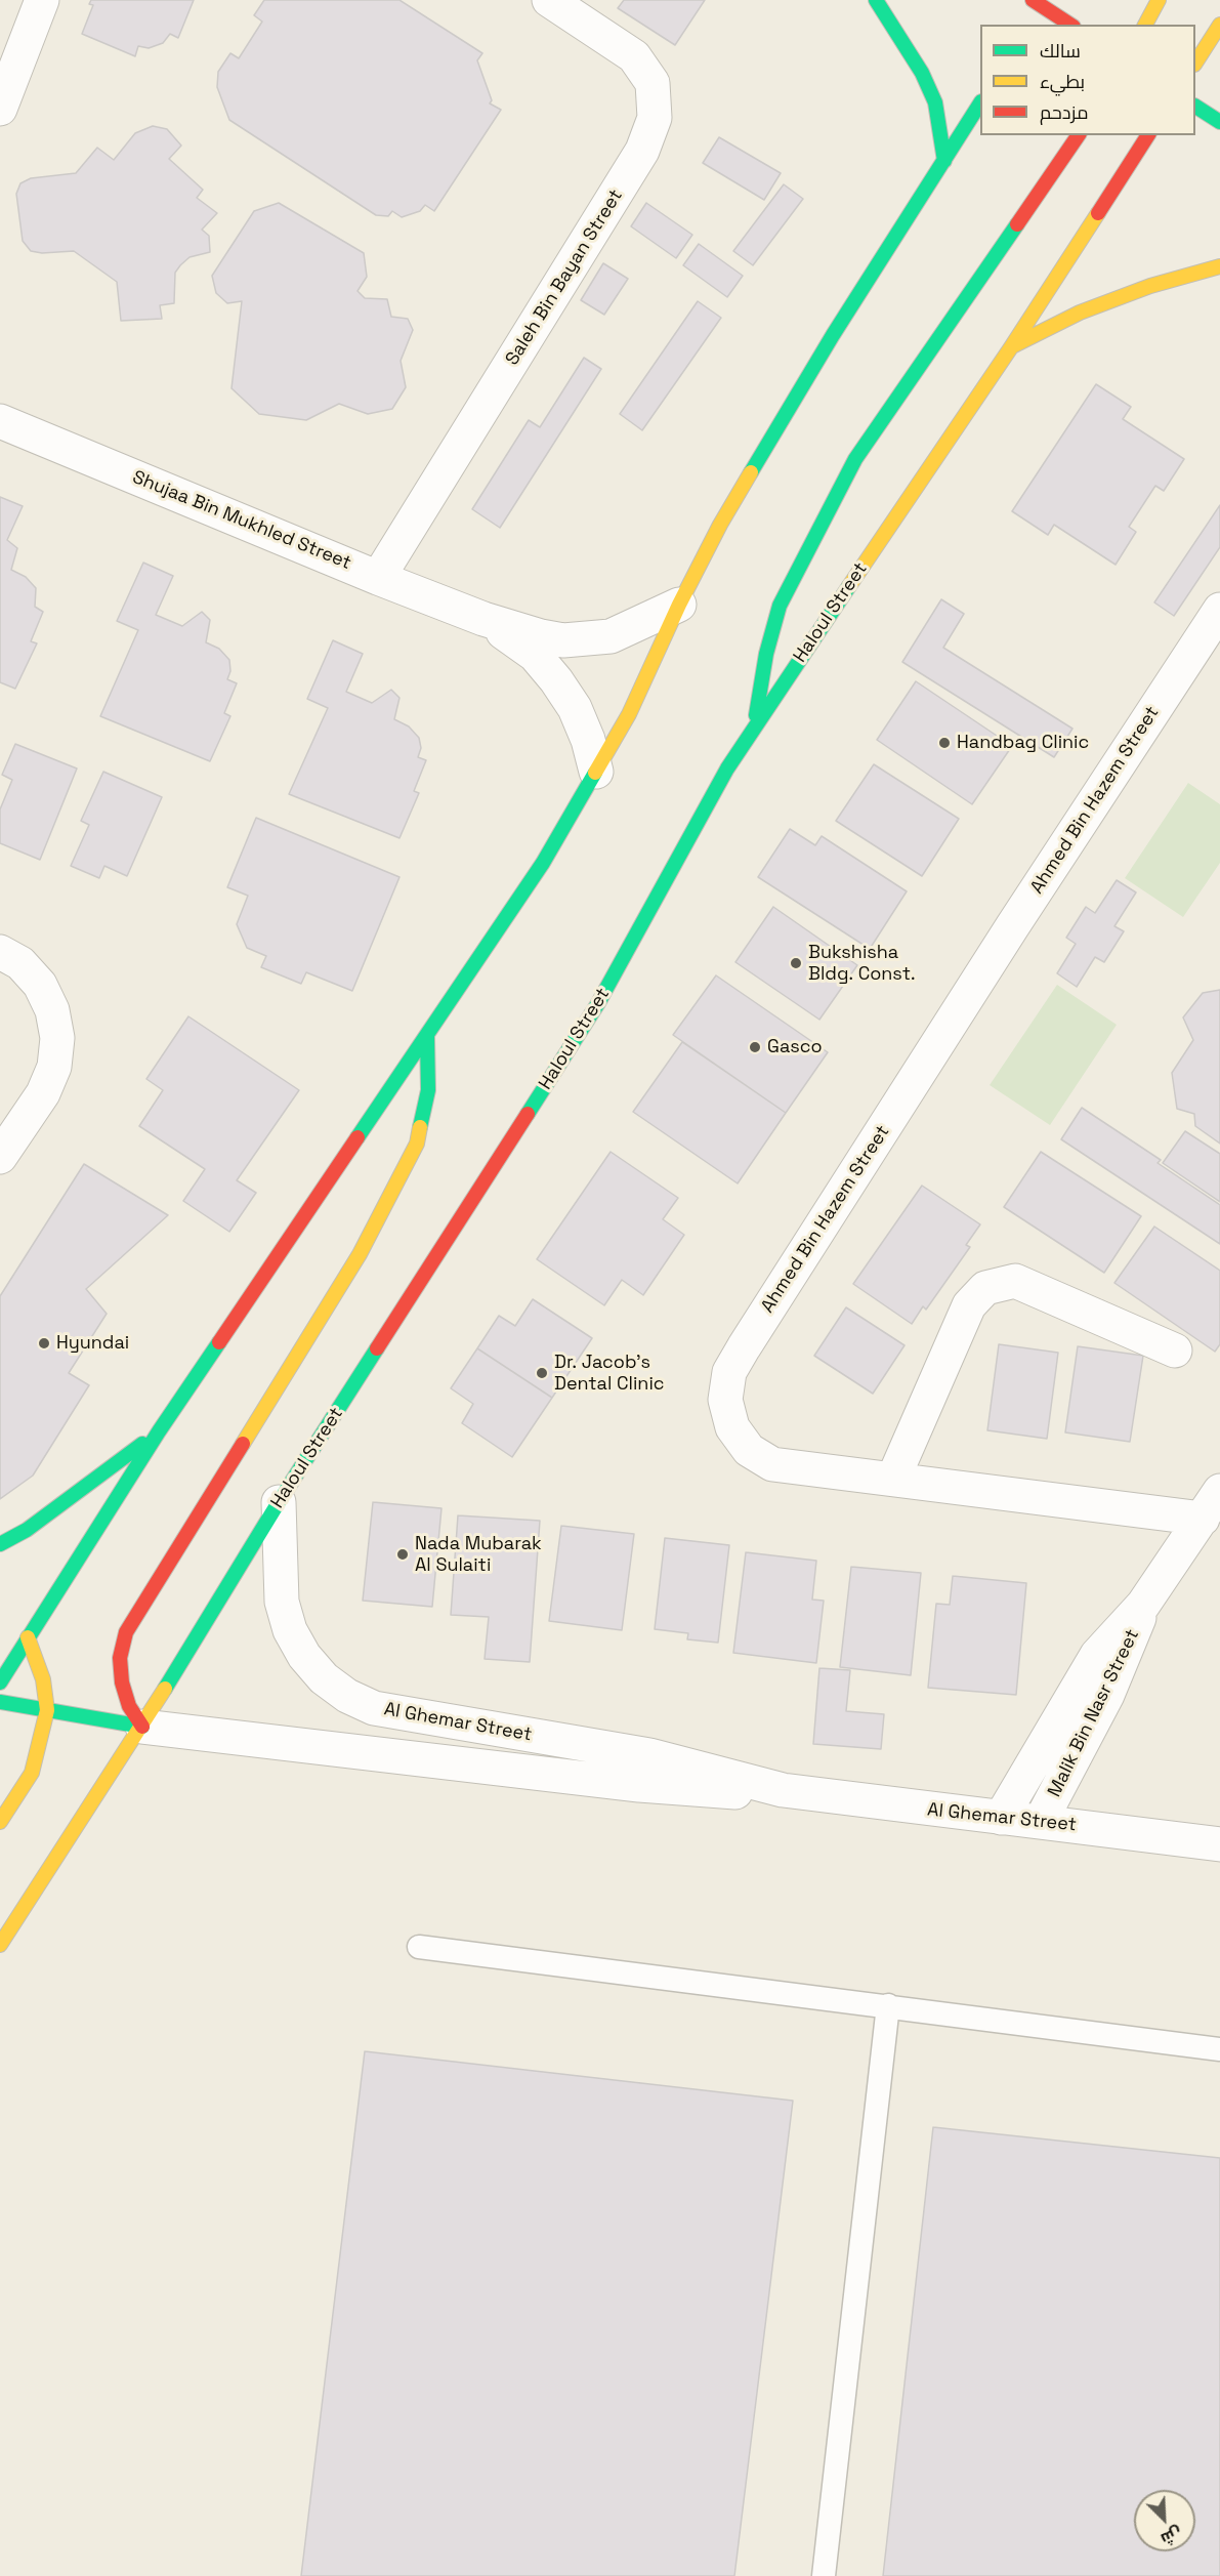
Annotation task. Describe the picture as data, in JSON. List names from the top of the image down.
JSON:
{
  "streets": {
    "main road": ["Haloul Street"],
    "street": [
      "Saleh Bin Bayan Street",
      "Shujaa Bin Mukhled Street",
      "Ahmed Bin Hazem Street",
      "Malik Bin Nasr Street",
      "Al Ghemar Street"
    ]
  },
  "crossings": [
    ["Saleh Bin Bayan Street", "Shujaa Bin Mukhled Street"],
    ["Haloul Street", "Al Ghemar Street"],
    ["Ahmed Bin Hazem Street", "Malik Bin Nasr Street"],
    ["Malik Bin Nasr Street", "Al Ghemar Street"]
  ],
  "places": [
    "Handbag Clinic",
    "Bukshisha Bldg. Const.",
    "Gasco",
    "Hyundai",
    "Dr. Jacob's Dental Clinic",
    "Nada Mubarak Al Sulaiti"
  ],
  "legend": ["سالك", "بطيء", "مزدحم"],
  "north": "bottom right"
}
